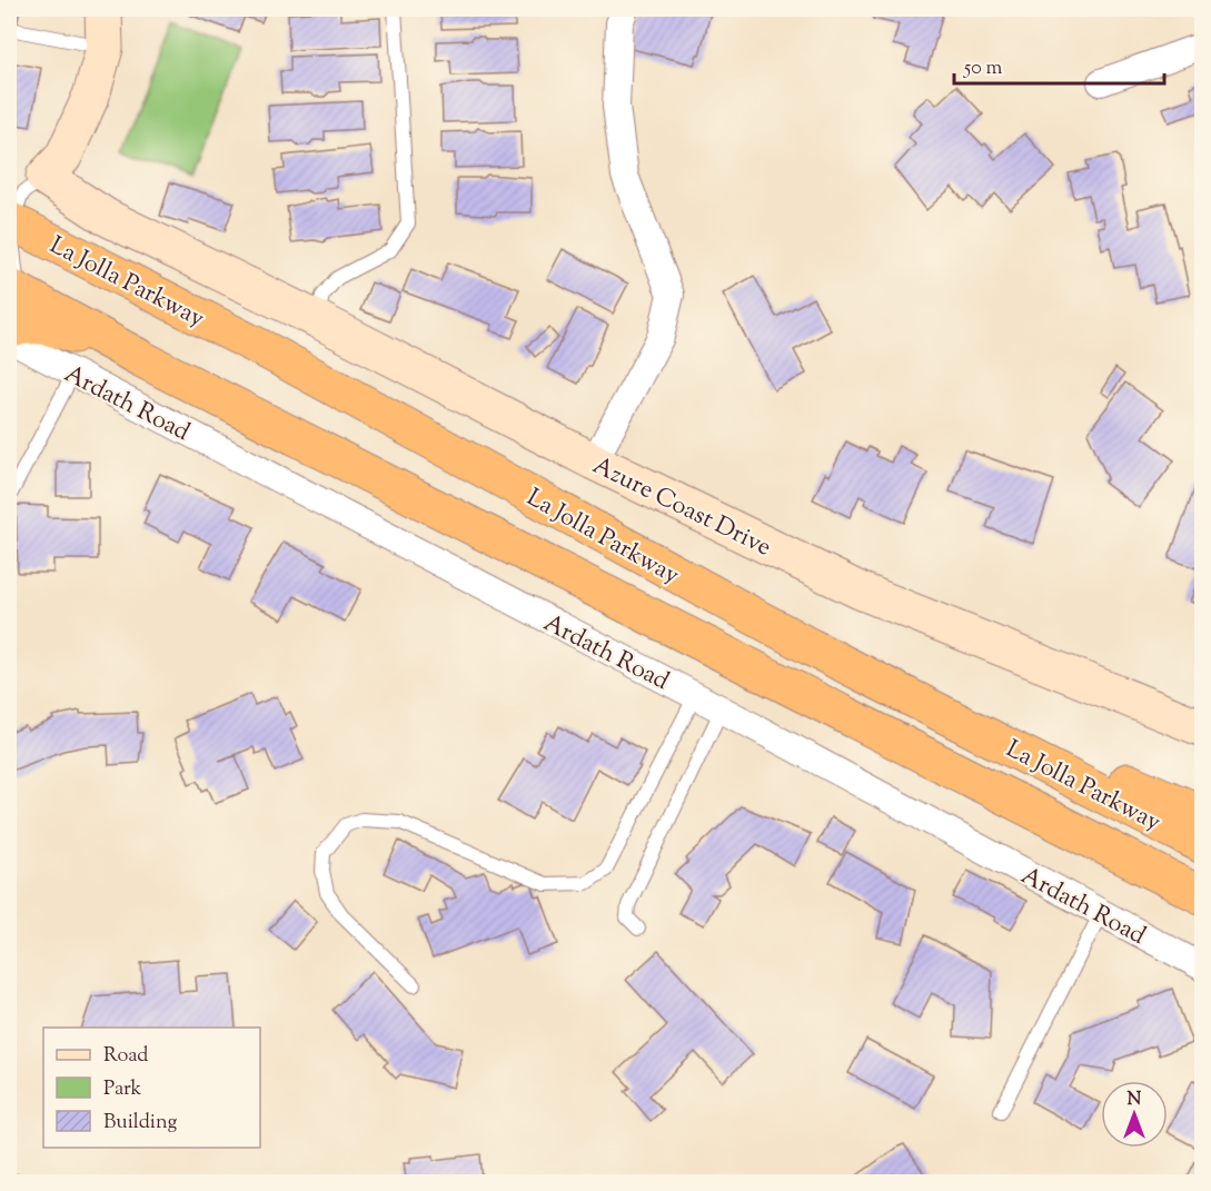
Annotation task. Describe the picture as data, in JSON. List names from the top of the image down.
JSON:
{
  "streets": {
    "highway": ["La Jolla Parkway"],
    "street": ["Ardath Road", "Azure Coast Drive"]
  },
  "legend": ["Road", "Park", "Building"],
  "scale_bar": "50 m",
  "north": "top"
}
